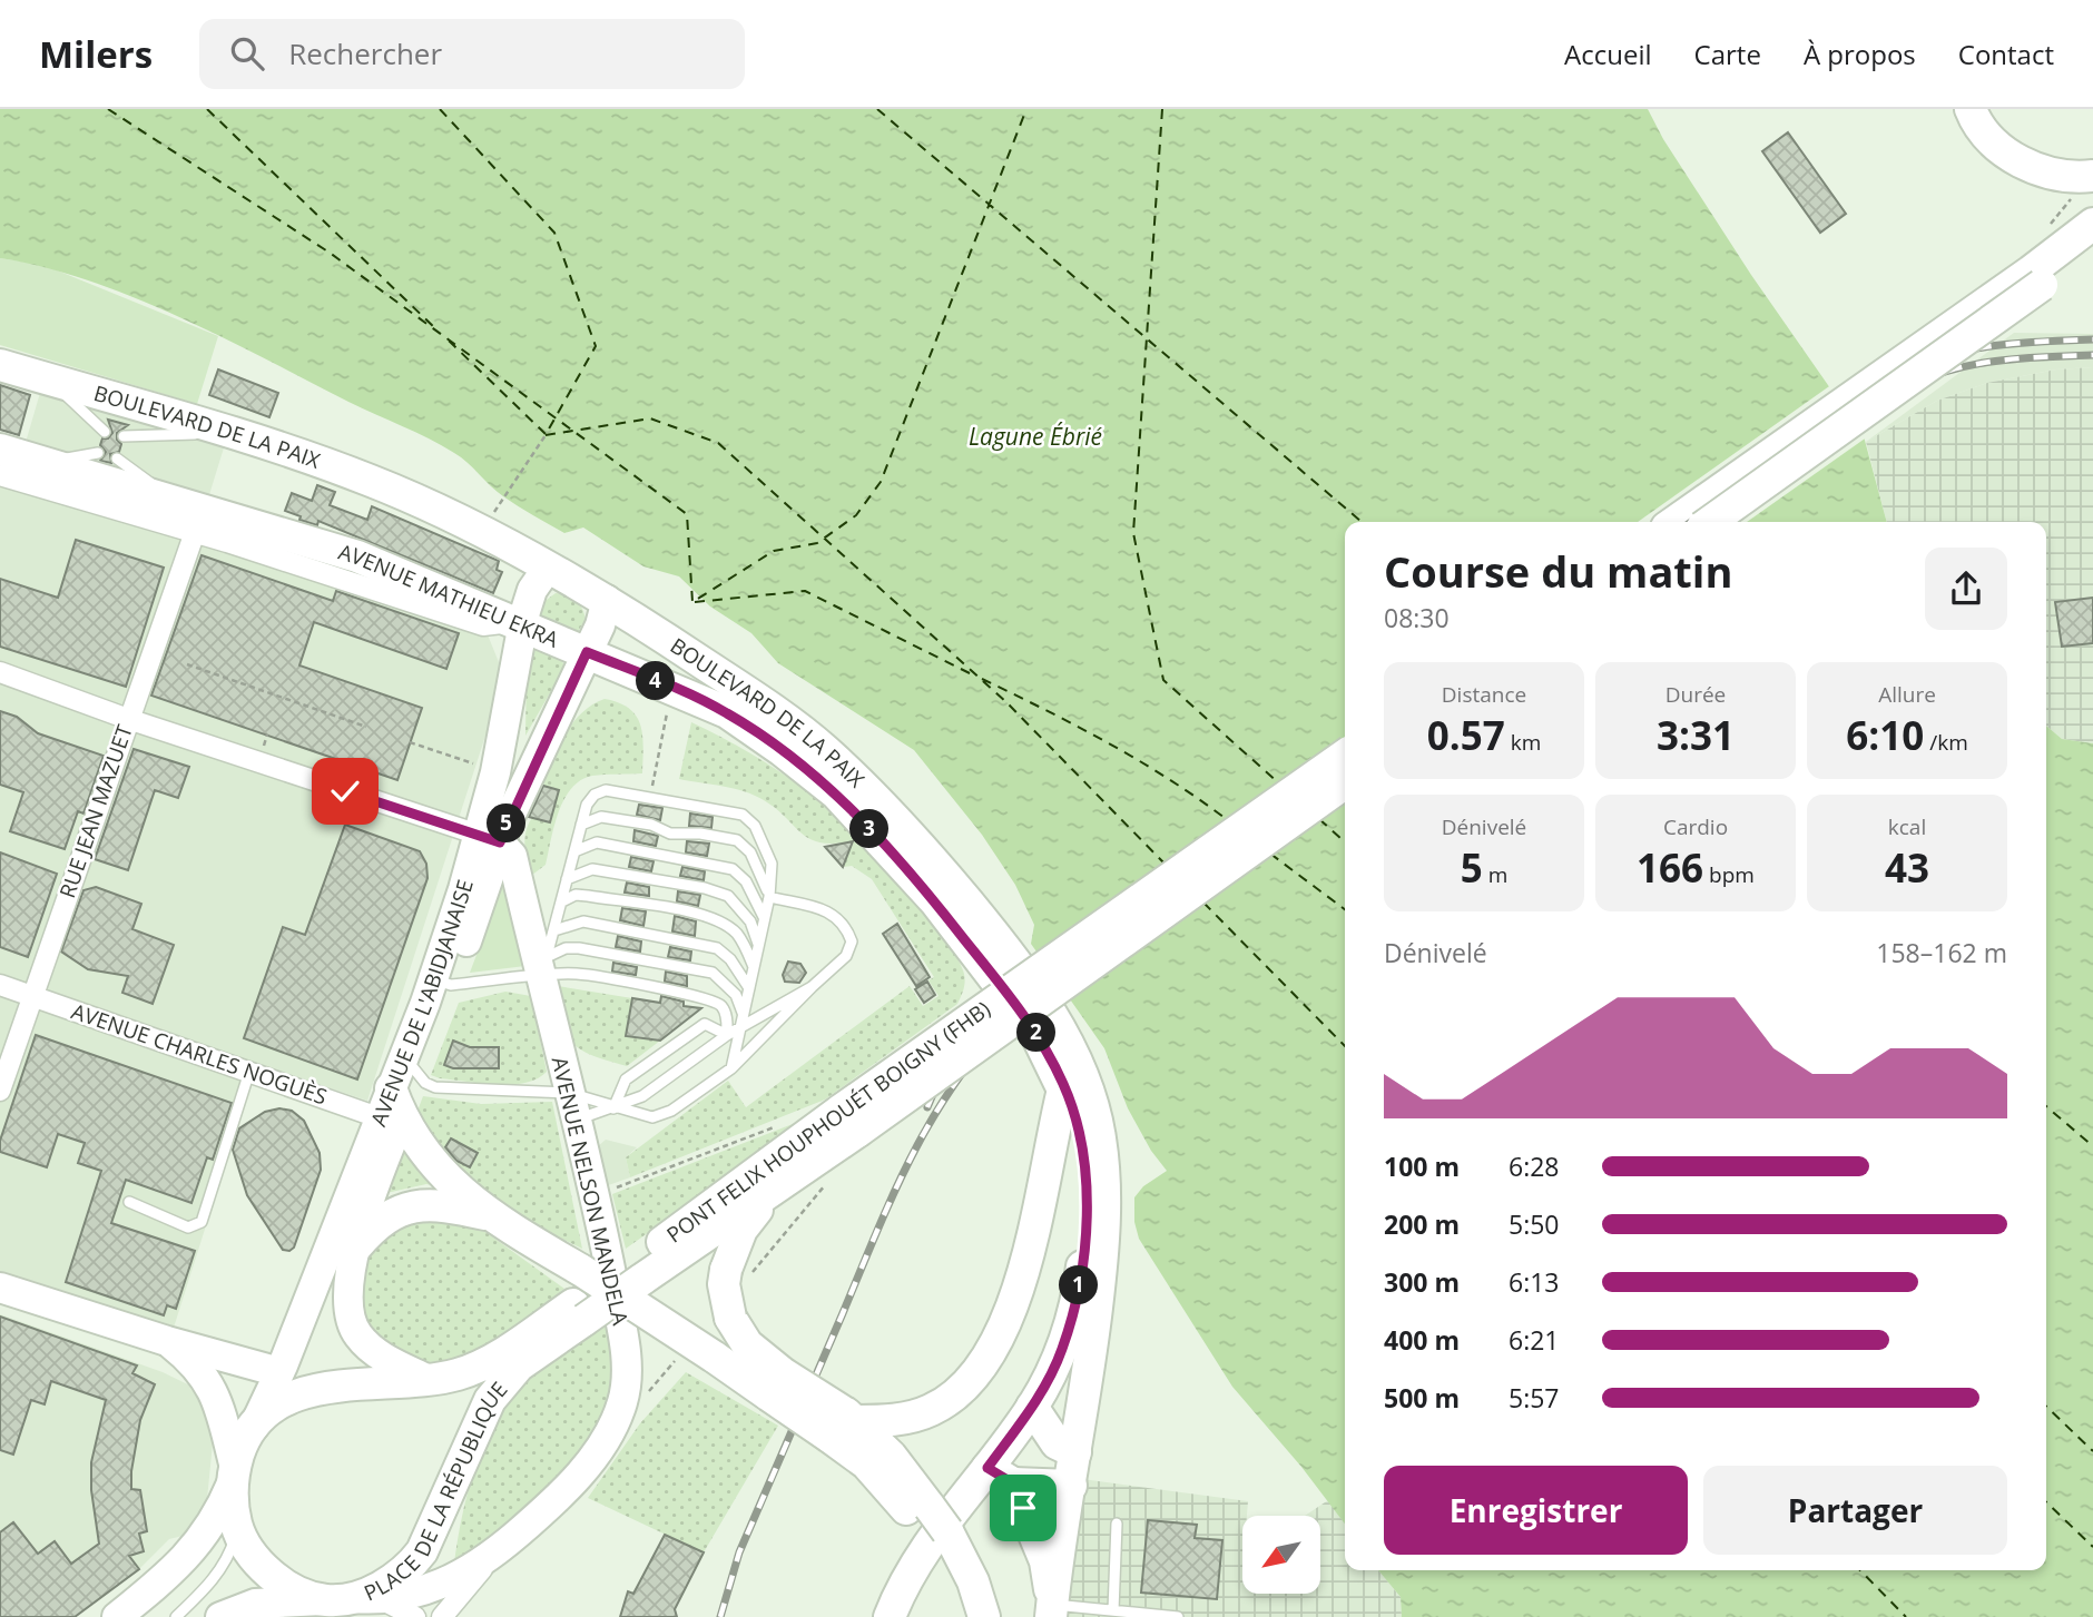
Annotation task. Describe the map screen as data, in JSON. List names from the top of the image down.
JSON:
{
  "streets": {
    "main road": [
      "BOULEVARD DE LA PAIX",
      "AVENUE MATHIEU EKRA",
      "AVENUE DE L'ABIDJANAISE",
      "PONT FELIX HOUPHOUÉT BOIGNY (FHB)",
      "AVENUE NELSON MANDELA",
      "PLACE DE LA RÉPUBLIQUE"
    ],
    "street": ["RUE JEAN MAZUET", "AVENUE CHARLES NOGUÈS"]
  },
  "crossings": [
    ["BOULEVARD DE LA PAIX", "AVENUE DE L'ABIDJANAISE"],
    ["AVENUE MATHIEU EKRA", "AVENUE DE L'ABIDJANAISE"],
    ["RUE JEAN MAZUET", "AVENUE CHARLES NOGUÈS"],
    ["AVENUE DE L'ABIDJANAISE", "AVENUE CHARLES NOGUÈS"],
    ["AVENUE DE L'ABIDJANAISE", "AVENUE NELSON MANDELA"],
    ["AVENUE DE L'ABIDJANAISE", "PLACE DE LA RÉPUBLIQUE"],
    ["PONT FELIX HOUPHOUÉT BOIGNY (FHB)", "PLACE DE LA RÉPUBLIQUE"],
    ["AVENUE NELSON MANDELA", "PLACE DE LA RÉPUBLIQUE"]
  ],
  "water": ["Lagune Ébrié"],
  "north": "bottom left",
  "page": {
    "header": "Milers",
    "search": "Rechercher",
    "nav": [
      "Accueil",
      "Carte",
      "À propos",
      "Contact"
    ],
    "heading": ["Course du matin", "08:30"],
    "stats": [
      ["Distance", "0.57 km"],
      ["Durée", "3:31"],
      ["Allure", "6:10 /km"],
      ["Dénivelé", "5 m"],
      ["Cardio", "166 bpm"],
      ["kcal", "43"]
    ],
    "pins": [
      "4",
      "5",
      "3",
      "2",
      "1"
    ],
    "chart": ["Dénivelé", "158–162 m"],
    "list": [
      {
        "name": "100 m",
        "note": "6:28"
      },
      {
        "name": "200 m",
        "note": "5:50"
      },
      {
        "name": "300 m",
        "note": "6:13"
      },
      {
        "name": "400 m",
        "note": "6:21"
      },
      {
        "name": "500 m",
        "note": "5:57"
      }
    ],
    "buttons": ["Enregistrer", "Partager"]
  }
}
